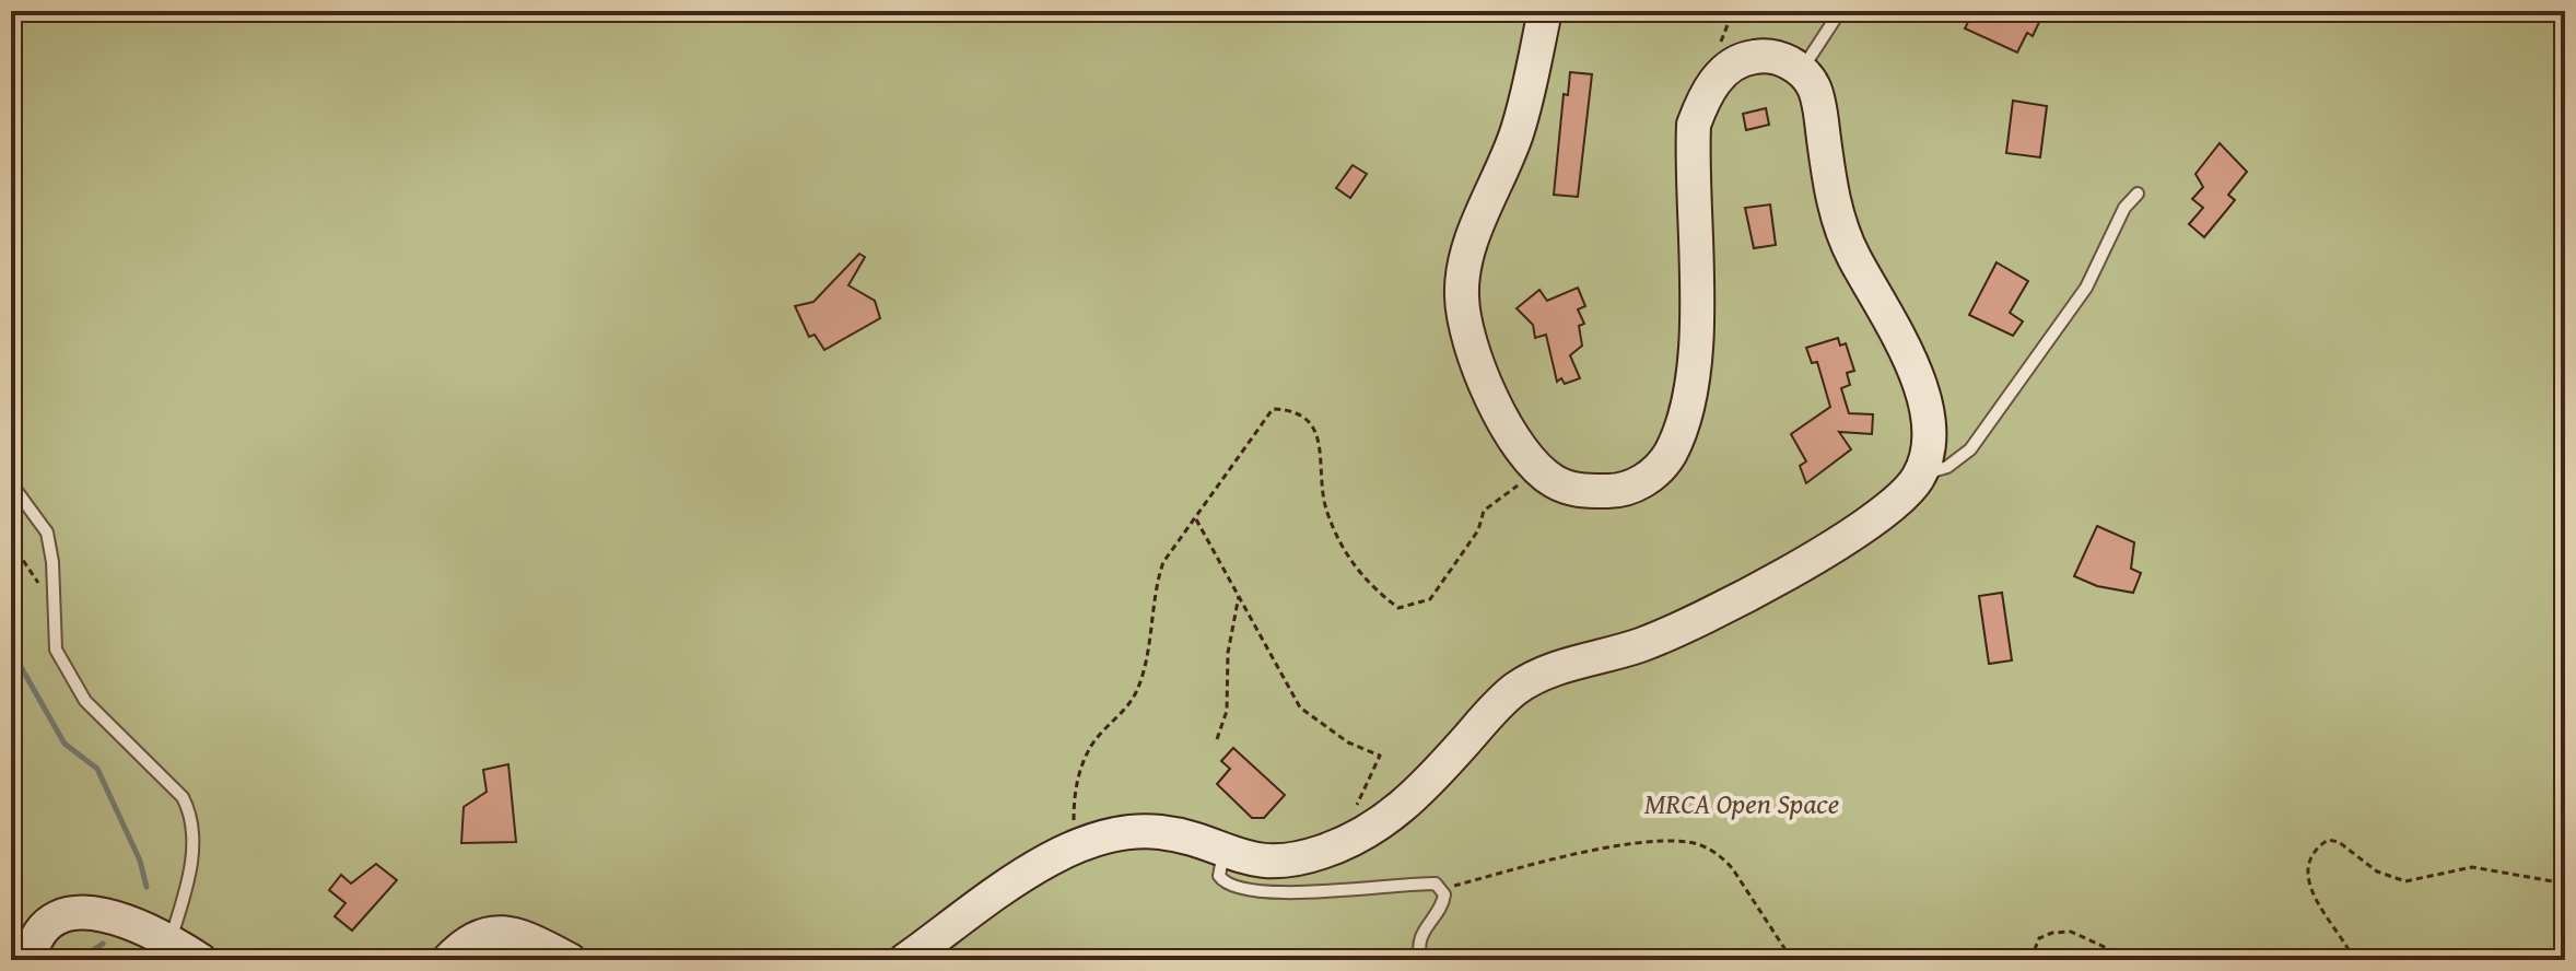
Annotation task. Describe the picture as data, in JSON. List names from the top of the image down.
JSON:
{
  "parks": ["MRCA Open Space"]
}
